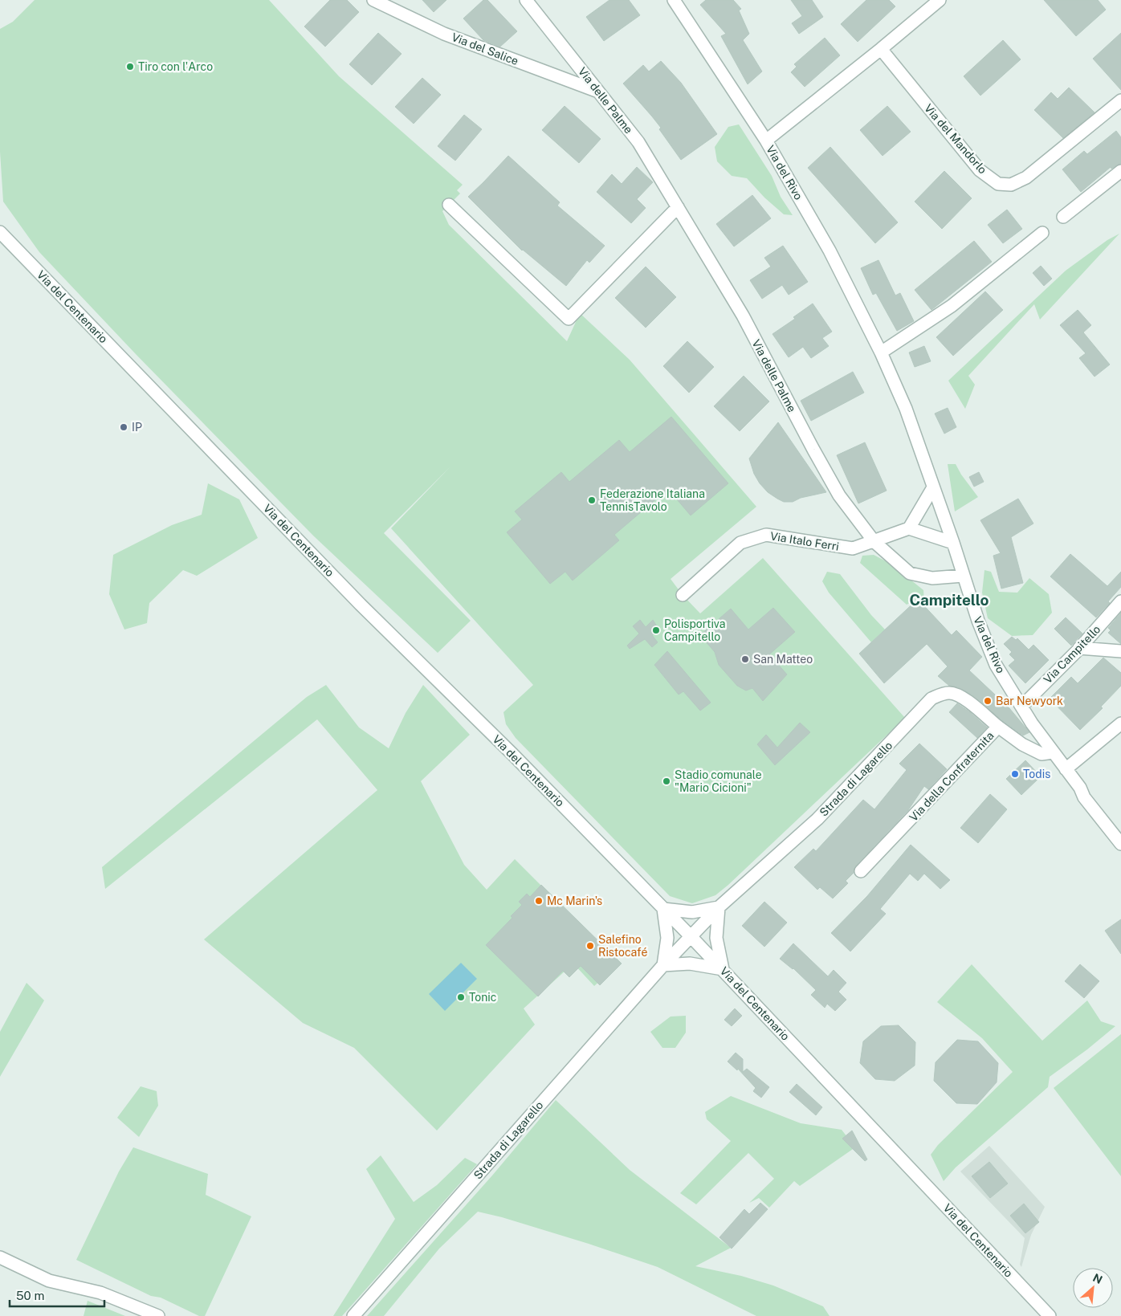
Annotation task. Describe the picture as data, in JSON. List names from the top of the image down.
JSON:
{
  "streets": {
    "street": [
      "Via del Salice",
      "Via delle Palme",
      "Via del Mandorlo",
      "Via del Rivo",
      "Via del Centenario",
      "Via Italo Ferri",
      "Via Campitello",
      "Via della Confraternita",
      "Strada di Lagarello"
    ]
  },
  "crossings": [
    ["Via del Salice", "Via delle Palme"],
    ["Via delle Palme", "Via del Rivo"],
    ["Via delle Palme", "Via Italo Ferri"],
    ["Via del Rivo", "Via Campitello"],
    ["Via del Rivo", "Via della Confraternita"],
    ["Via del Centenario", "Strada di Lagarello"],
    ["Via della Confraternita", "Strada di Lagarello"]
  ],
  "districts": ["Campitello"],
  "places": [
    "Tiro con l'Arco",
    "IP",
    "Federazione Italiana TennisTavolo",
    "Polisportiva Campitello",
    "San Matteo",
    "Bar Newyork",
    "Todis",
    "Stadio comunale \"Mario Cicioni\"",
    "Mc Marin's",
    "Salefino Ristocafé",
    "Tonic"
  ],
  "scale_bar": "50 m",
  "north": "top right"
}
